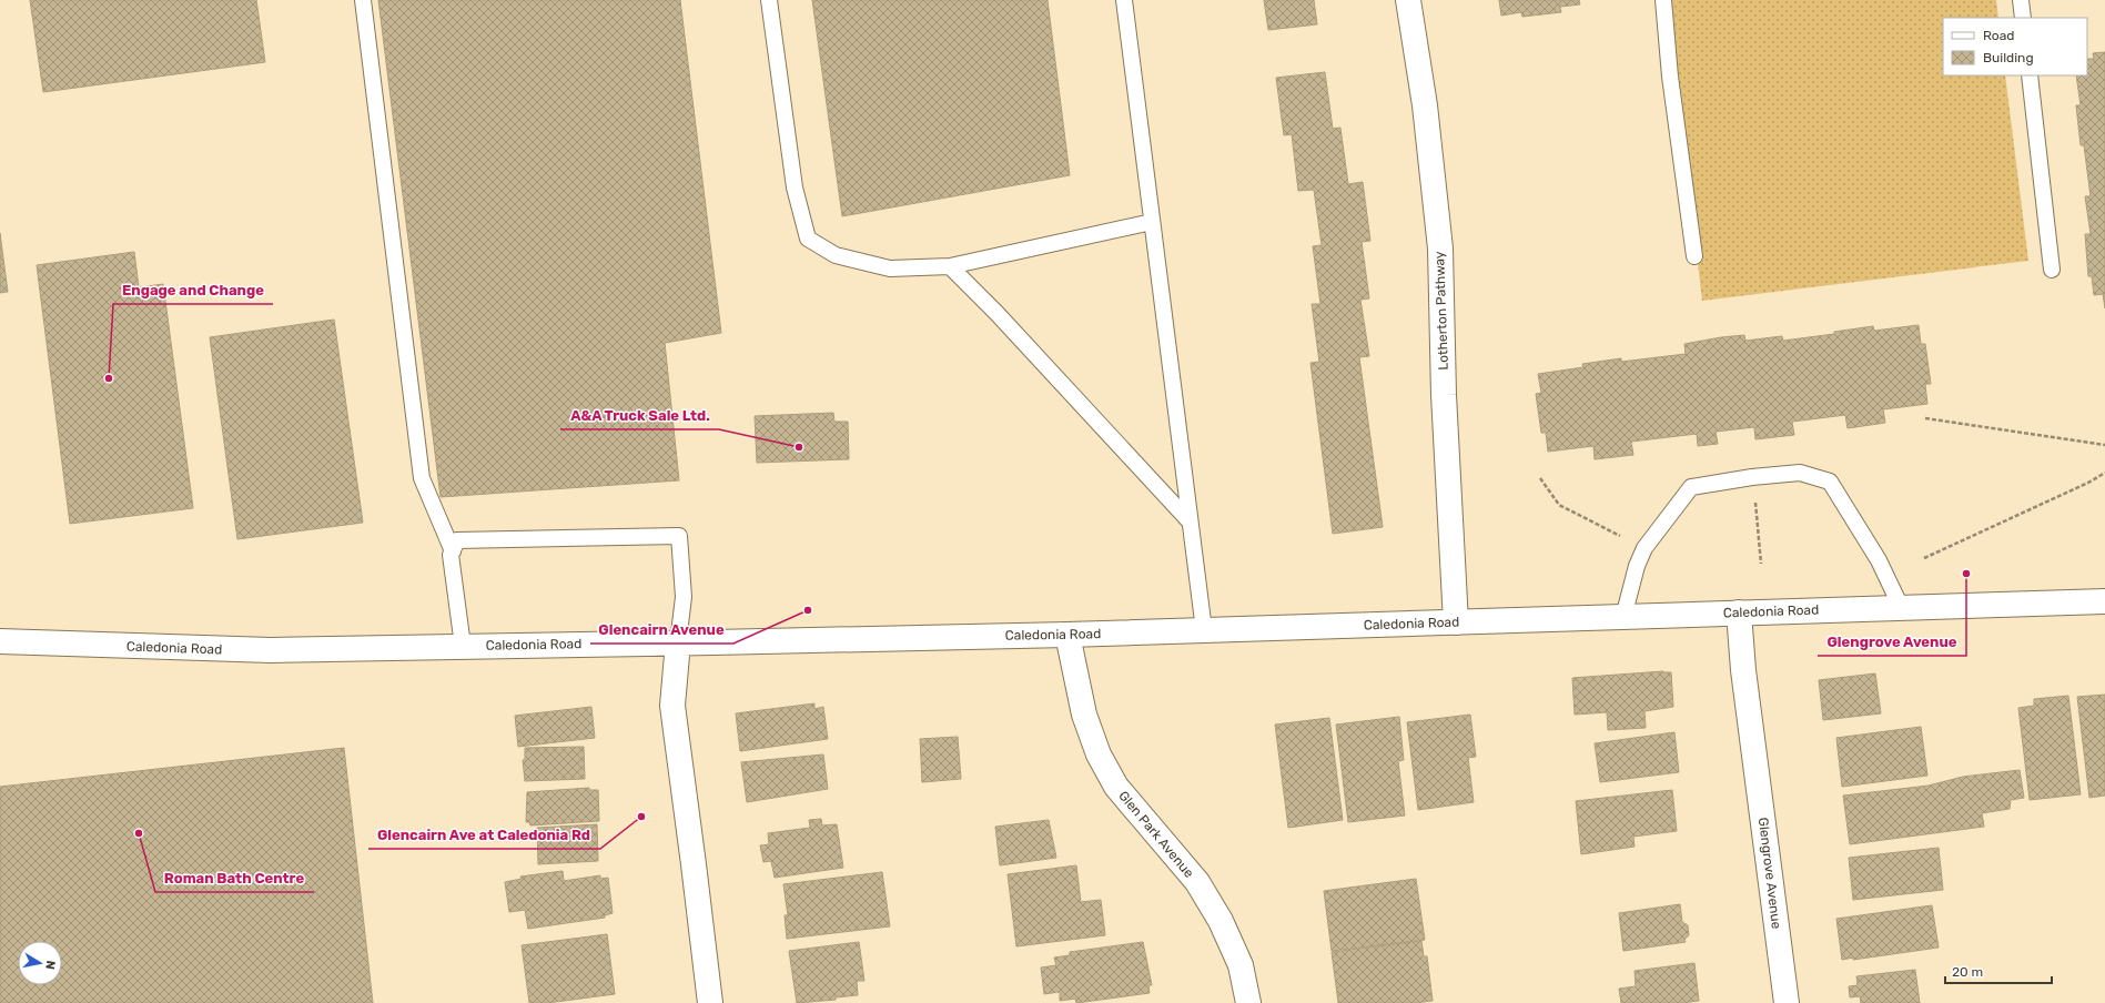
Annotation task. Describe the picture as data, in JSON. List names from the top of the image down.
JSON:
{
  "streets": {
    "street": [
      "Lotherton Pathway",
      "Caledonia Road",
      "Glen Park Avenue",
      "Glengrove Avenue"
    ]
  },
  "crossings": [
    ["Lotherton Pathway", "Caledonia Road"],
    ["Caledonia Road", "Glen Park Avenue"],
    ["Caledonia Road", "Glengrove Avenue"]
  ],
  "places": [
    "Engage and Change",
    "A&A Truck Sale Ltd.",
    "Glengrove Avenue",
    "Glencairn Avenue",
    "Glencairn Ave at Caledonia Rd",
    "Roman Bath Centre"
  ],
  "legend": ["Road", "Building"],
  "scale_bar": "20 m",
  "north": "right"
}
